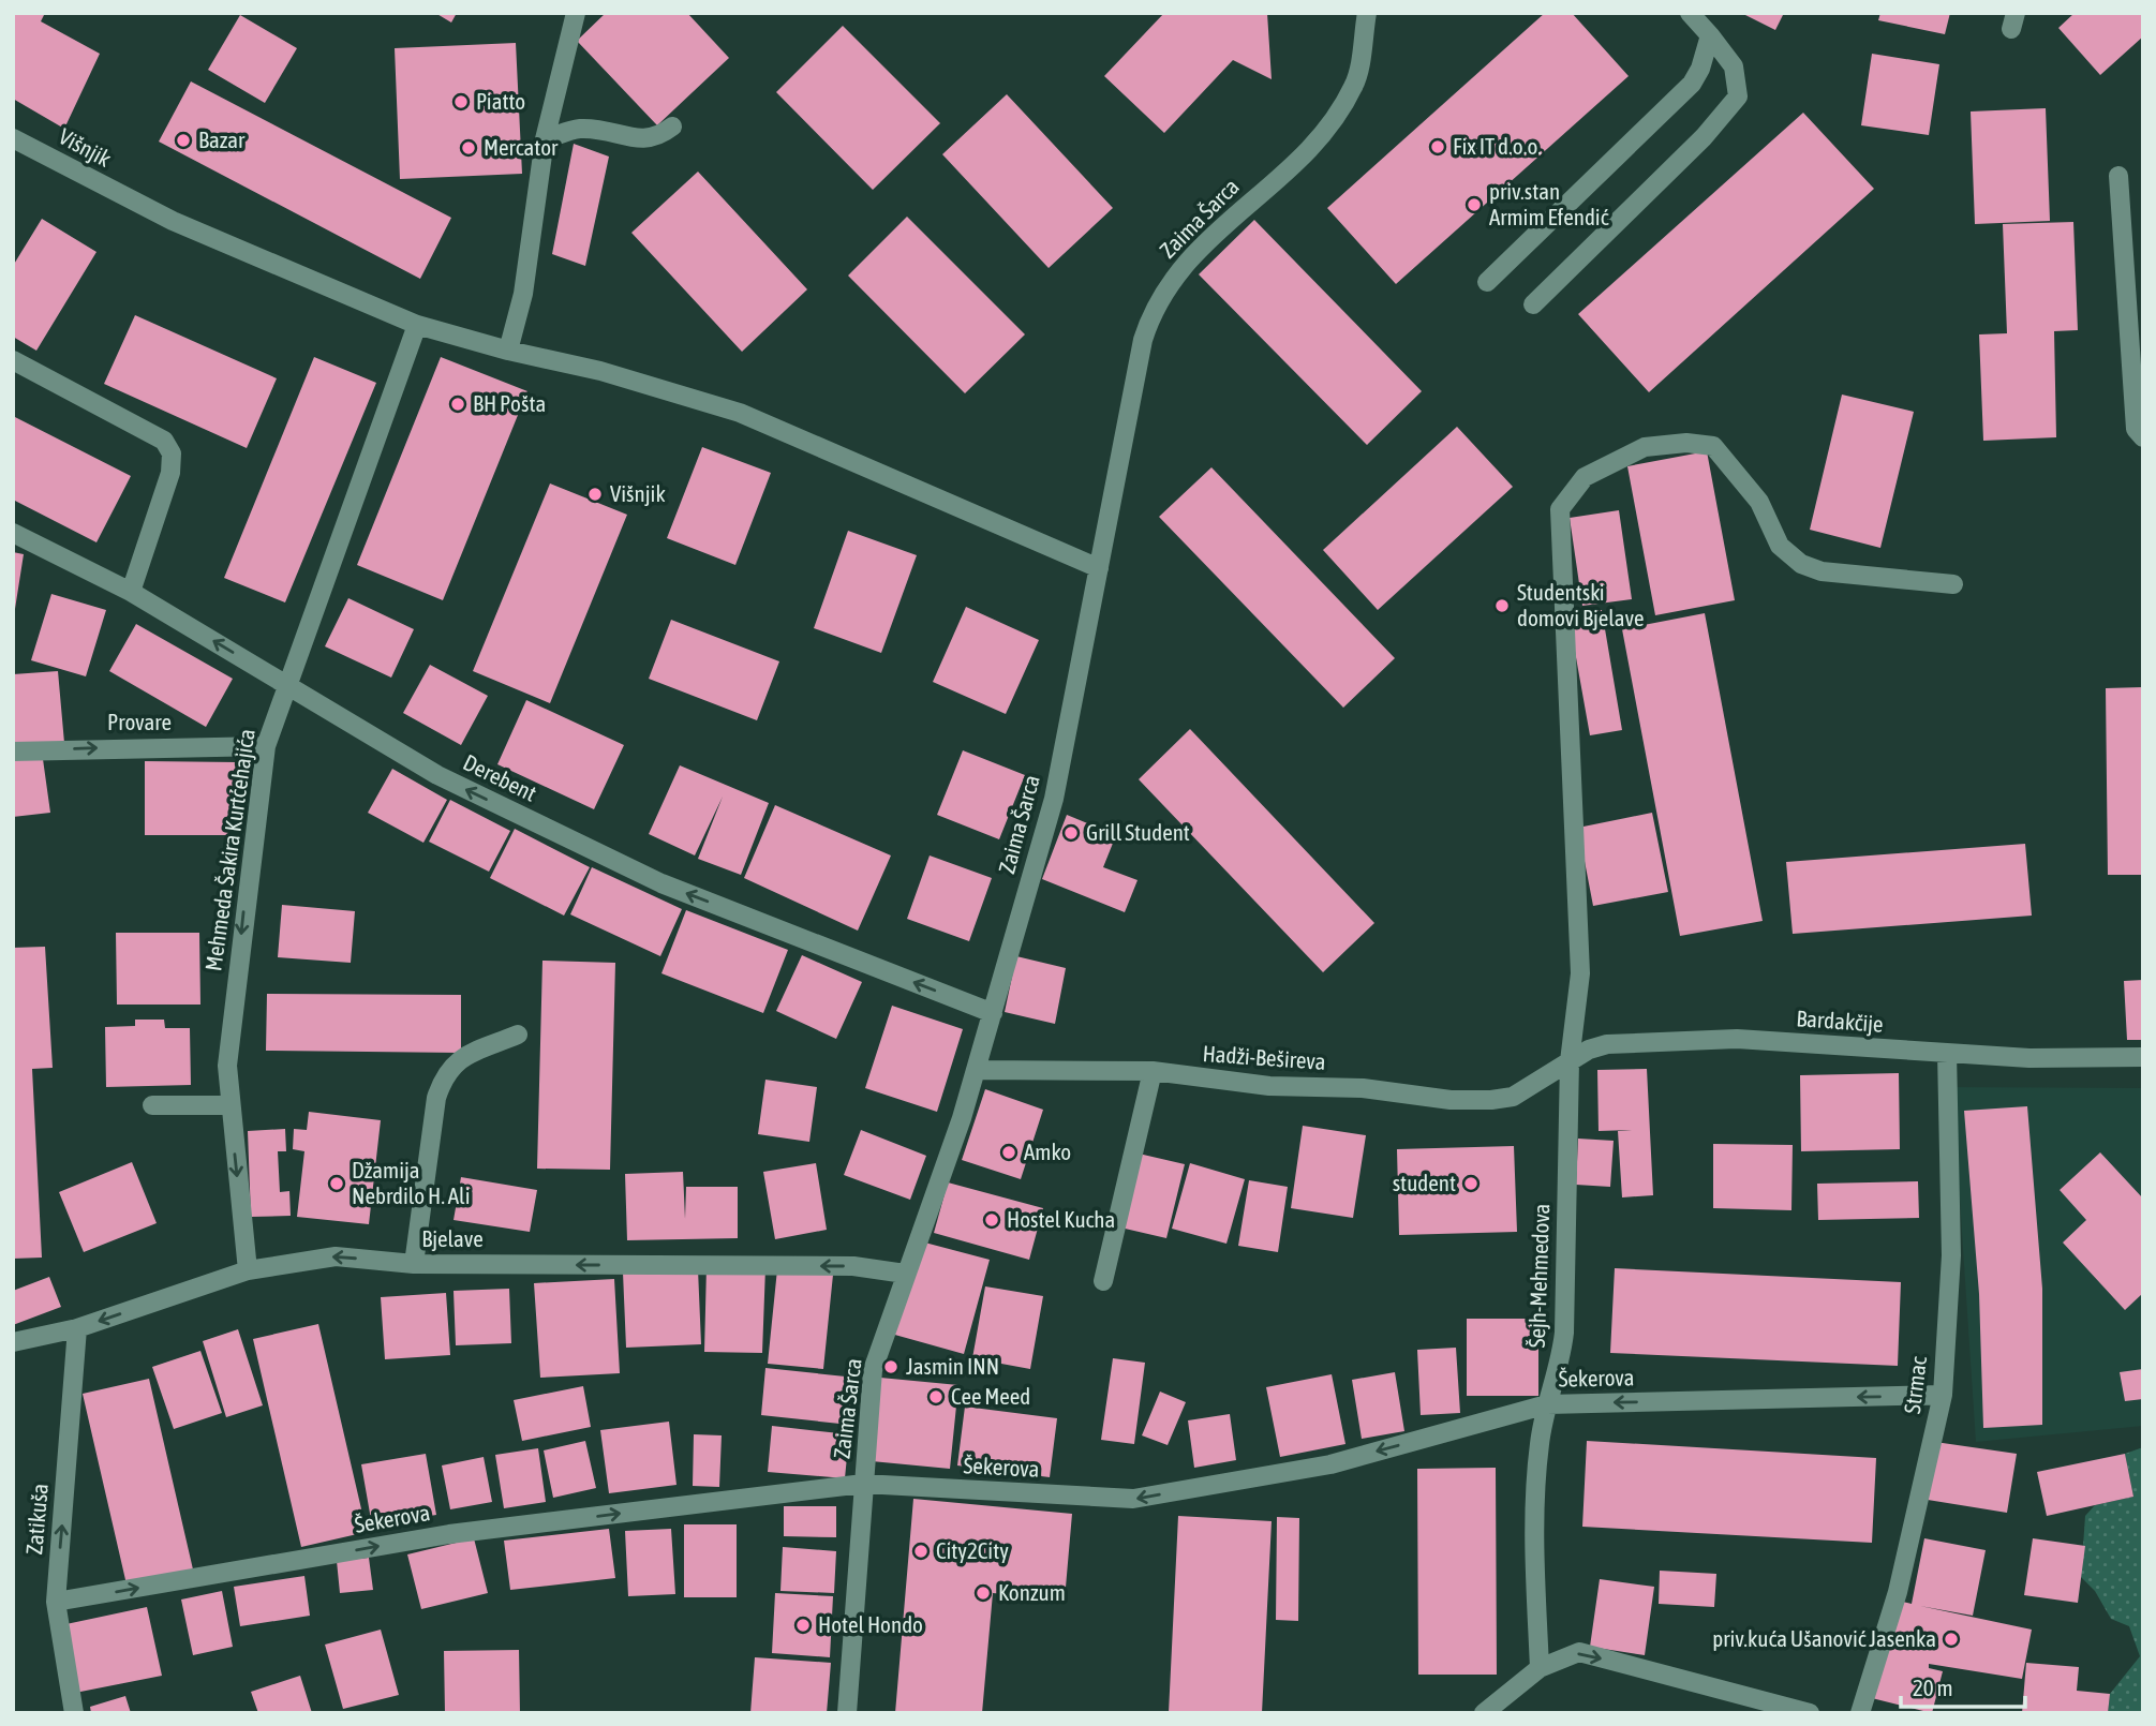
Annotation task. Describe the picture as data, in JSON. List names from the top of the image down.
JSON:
{
  "streets": {
    "street": [
      "Višnjik",
      "Zaima Šarca",
      "Provare",
      "Derebent",
      "Mehmeda Šakira Kurtćehajića",
      "Bardakčije",
      "Hadži-Bešireva",
      "Bjelave",
      "Šejh-Mehmedova",
      "Šekerova",
      "Strmac",
      "Zatikuša"
    ]
  },
  "crossings": [
    ["Višnjik", "Zaima Šarca"],
    ["Višnjik", "Mehmeda Šakira Kurtćehajića"],
    ["Zaima Šarca", "Derebent"],
    ["Zaima Šarca", "Hadži-Bešireva"],
    ["Zaima Šarca", "Bjelave"],
    ["Zaima Šarca", "Šekerova"],
    ["Provare", "Mehmeda Šakira Kurtćehajića"],
    ["Derebent", "Mehmeda Šakira Kurtćehajića"],
    ["Mehmeda Šakira Kurtćehajića", "Bjelave"],
    ["Bardakčije", "Hadži-Bešireva"],
    ["Bardakčije", "Šejh-Mehmedova"],
    ["Bardakčije", "Strmac"],
    ["Bjelave", "Zatikuša"],
    ["Šejh-Mehmedova", "Šekerova"],
    ["Šekerova", "Strmac"],
    ["Šekerova", "Zatikuša"]
  ],
  "one_way": [
    "Provare",
    "Derebent",
    "Mehmeda Šakira Kurtćehajića",
    "Bjelave",
    "Zatikuša"
  ],
  "places": [
    "Piatto",
    "Bazar",
    "Fix IT d.o.o.",
    "Mercator",
    "priv.stan Armim Efendić",
    "BH Pošta",
    "Višnjik",
    "Studentski domovi Bjelave",
    "Grill Student",
    "Amko",
    "Džamija Nebrdilo H. Ali",
    "student",
    "Hostel Kucha",
    "Jasmin INN",
    "Cee Meed",
    "City2City",
    "Konzum",
    "Hotel Hondo",
    "priv.kuća Ušanović Jasenka"
  ],
  "scale_bar": "20 m"
}
